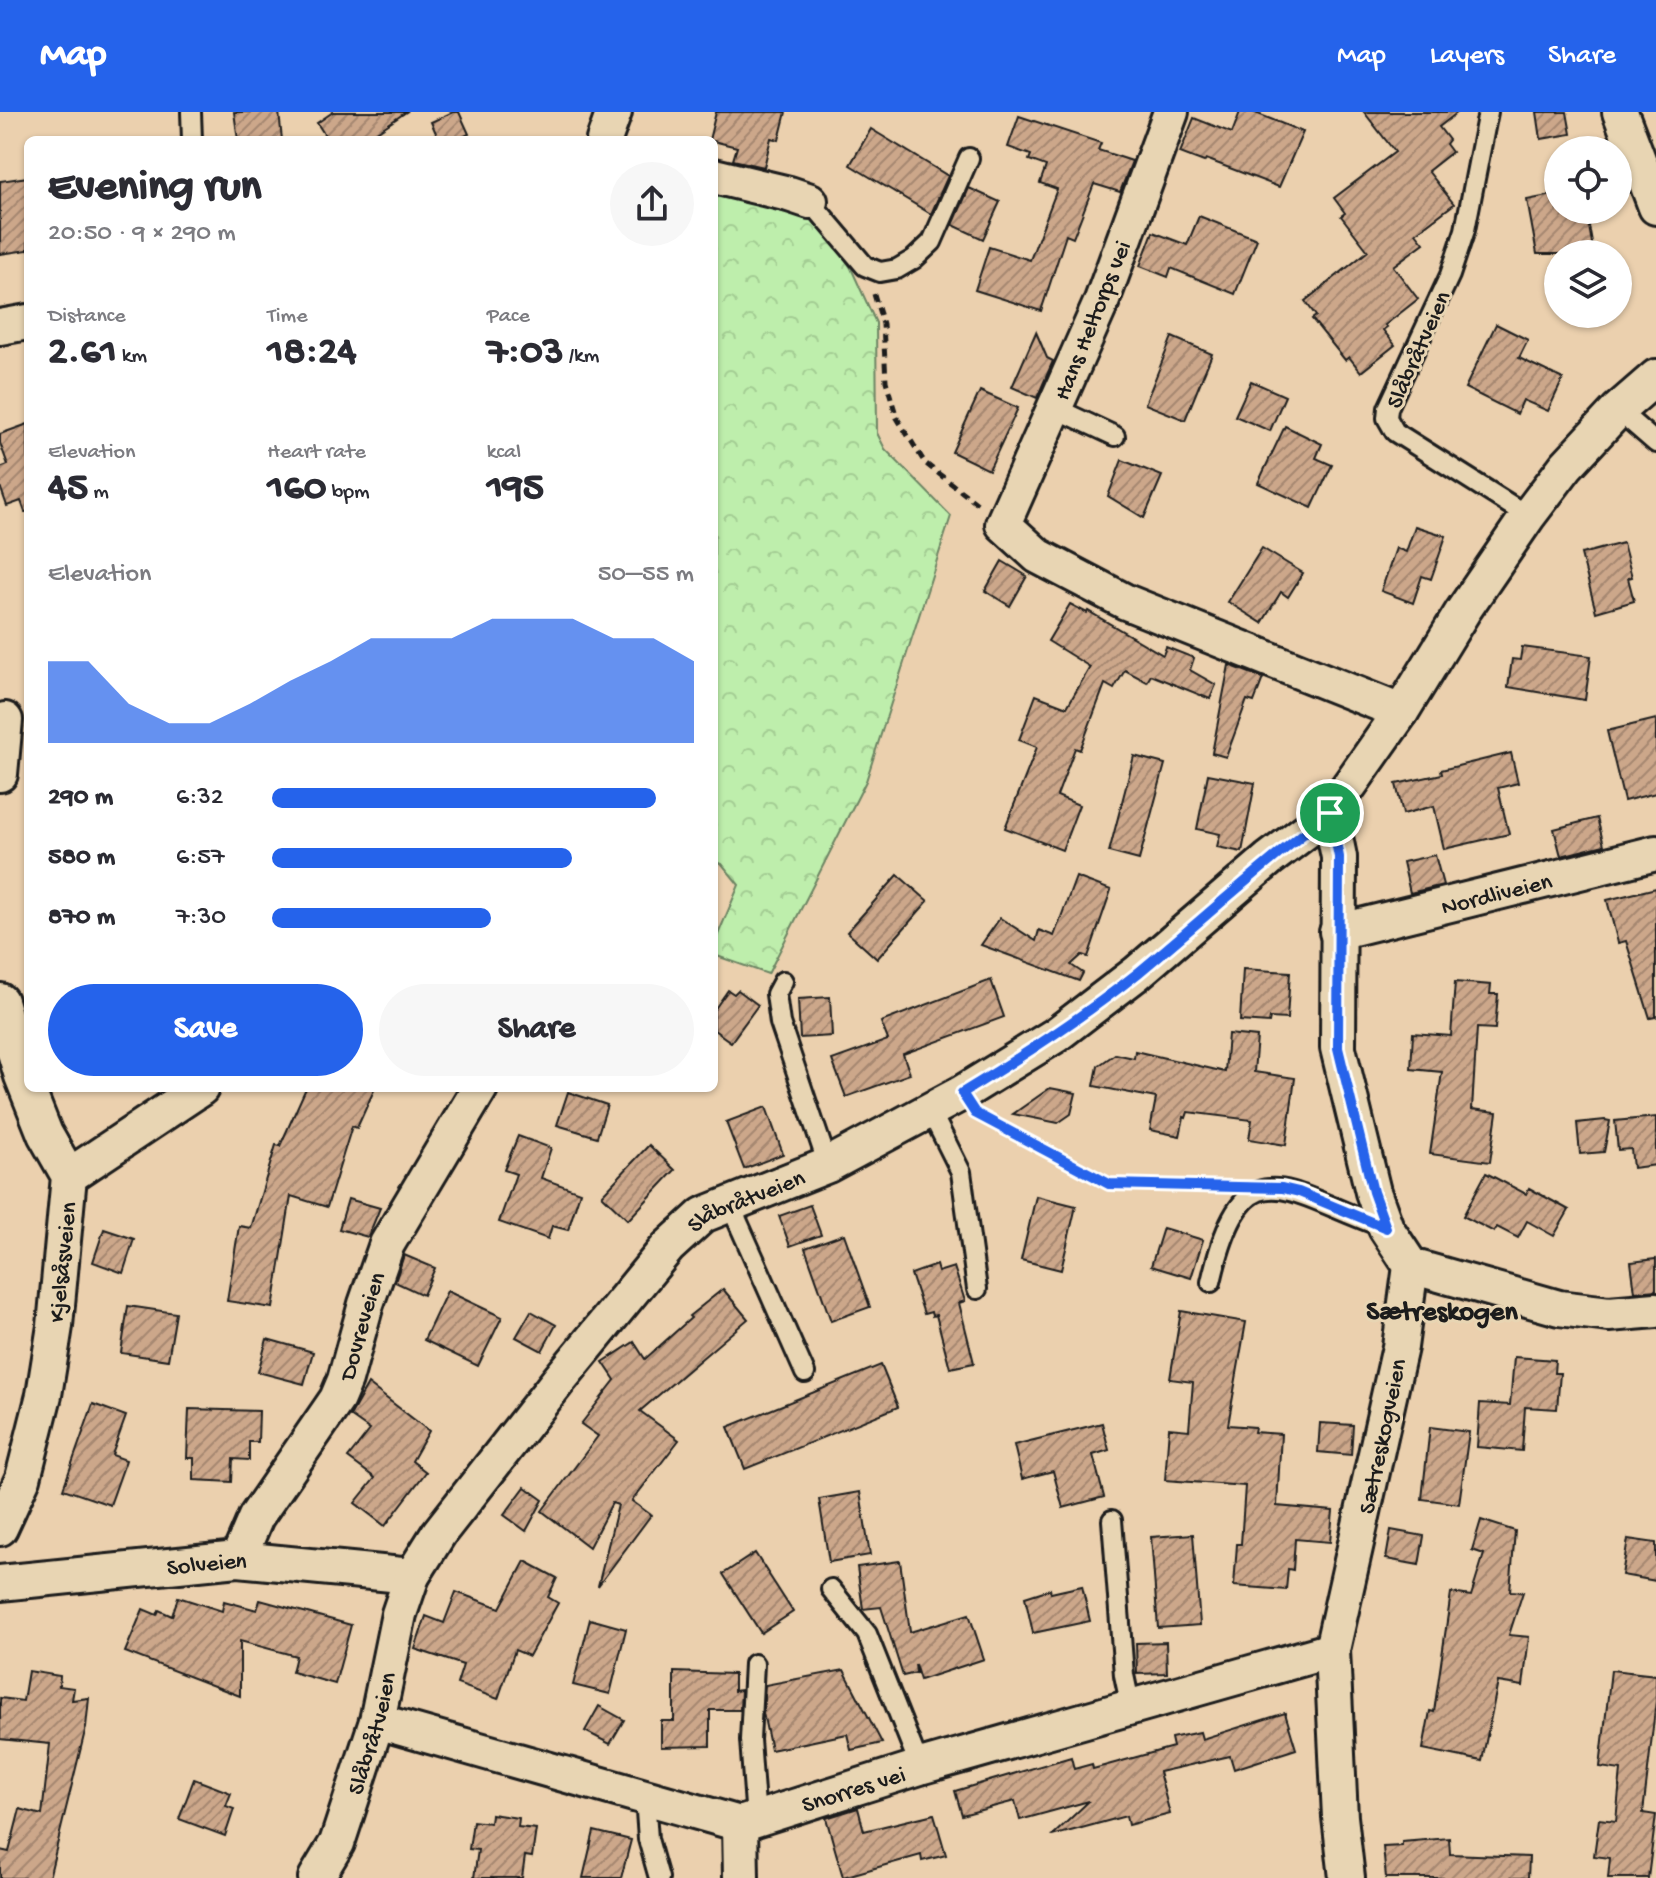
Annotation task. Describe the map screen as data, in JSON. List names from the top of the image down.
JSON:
{
  "streets": {
    "street": [
      "Hans Heltorps vei",
      "Slåbråtveien",
      "Nordliveien",
      "Kjelsåsveien",
      "Dovreveien",
      "Sætreskogveien",
      "Solveien",
      "Snorres vei"
    ]
  },
  "crossings": [
    ["Slåbråtveien", "Solveien"],
    ["Dovreveien", "Solveien"],
    ["Sætreskogveien", "Snorres vei"]
  ],
  "districts": ["Sætreskogen"],
  "page": {
    "header": "Map",
    "nav": ["Map", "Layers", "Share"],
    "heading": ["Evening run", "20:50 · 9 × 290 m"],
    "stats": [
      ["Distance", "2.61 km"],
      ["Time", "18:24"],
      ["Pace", "7:03 /km"],
      ["Elevation", "45 m"],
      ["Heart rate", "160 bpm"],
      ["kcal", "195"]
    ],
    "chart": ["Elevation", "50–55 m"],
    "list": [
      {
        "name": "290 m",
        "note": "6:32"
      },
      {
        "name": "580 m",
        "note": "6:57"
      },
      {
        "name": "870 m",
        "note": "7:30"
      }
    ],
    "buttons": ["Save", "Share"]
  }
}
